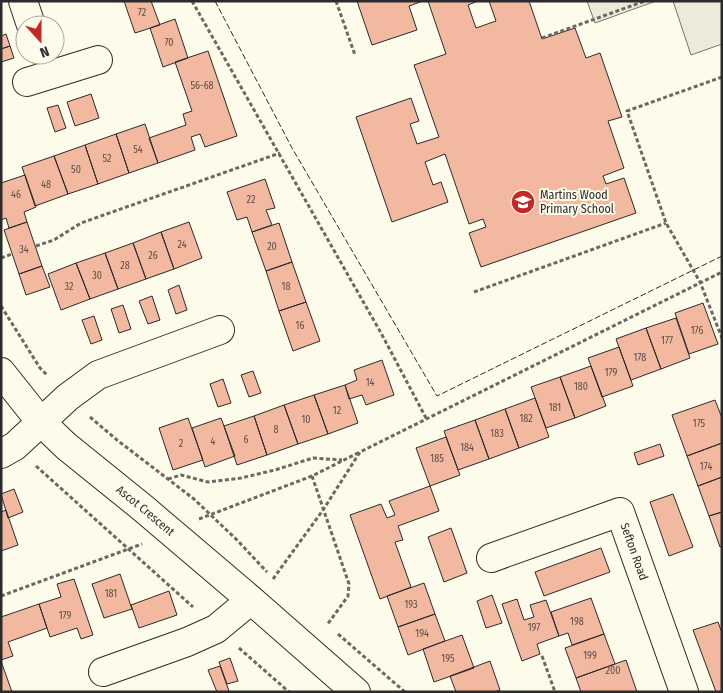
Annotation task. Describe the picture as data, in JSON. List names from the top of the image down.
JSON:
{
  "streets": {
    "street": ["Ascot Crescent", "Sefton Road"]
  },
  "places": {
    "school or university": ["Martins Wood Primary School"]
  },
  "house_numbers": [
    "72",
    "70",
    "56-68",
    "54",
    "52",
    "50",
    "48",
    "46",
    "22",
    "24",
    "20",
    "34",
    "26",
    "28",
    "30",
    "32",
    "18",
    "16",
    "176",
    "177",
    "178",
    "179",
    "14",
    "180",
    "181",
    "12",
    "182",
    "10",
    "175",
    "8",
    "183",
    "6",
    "4",
    "2",
    "184",
    "185",
    "174",
    "181",
    "193",
    "179",
    "198",
    "197",
    "194",
    "199",
    "195",
    "200"
  ],
  "north": "bottom"
}
